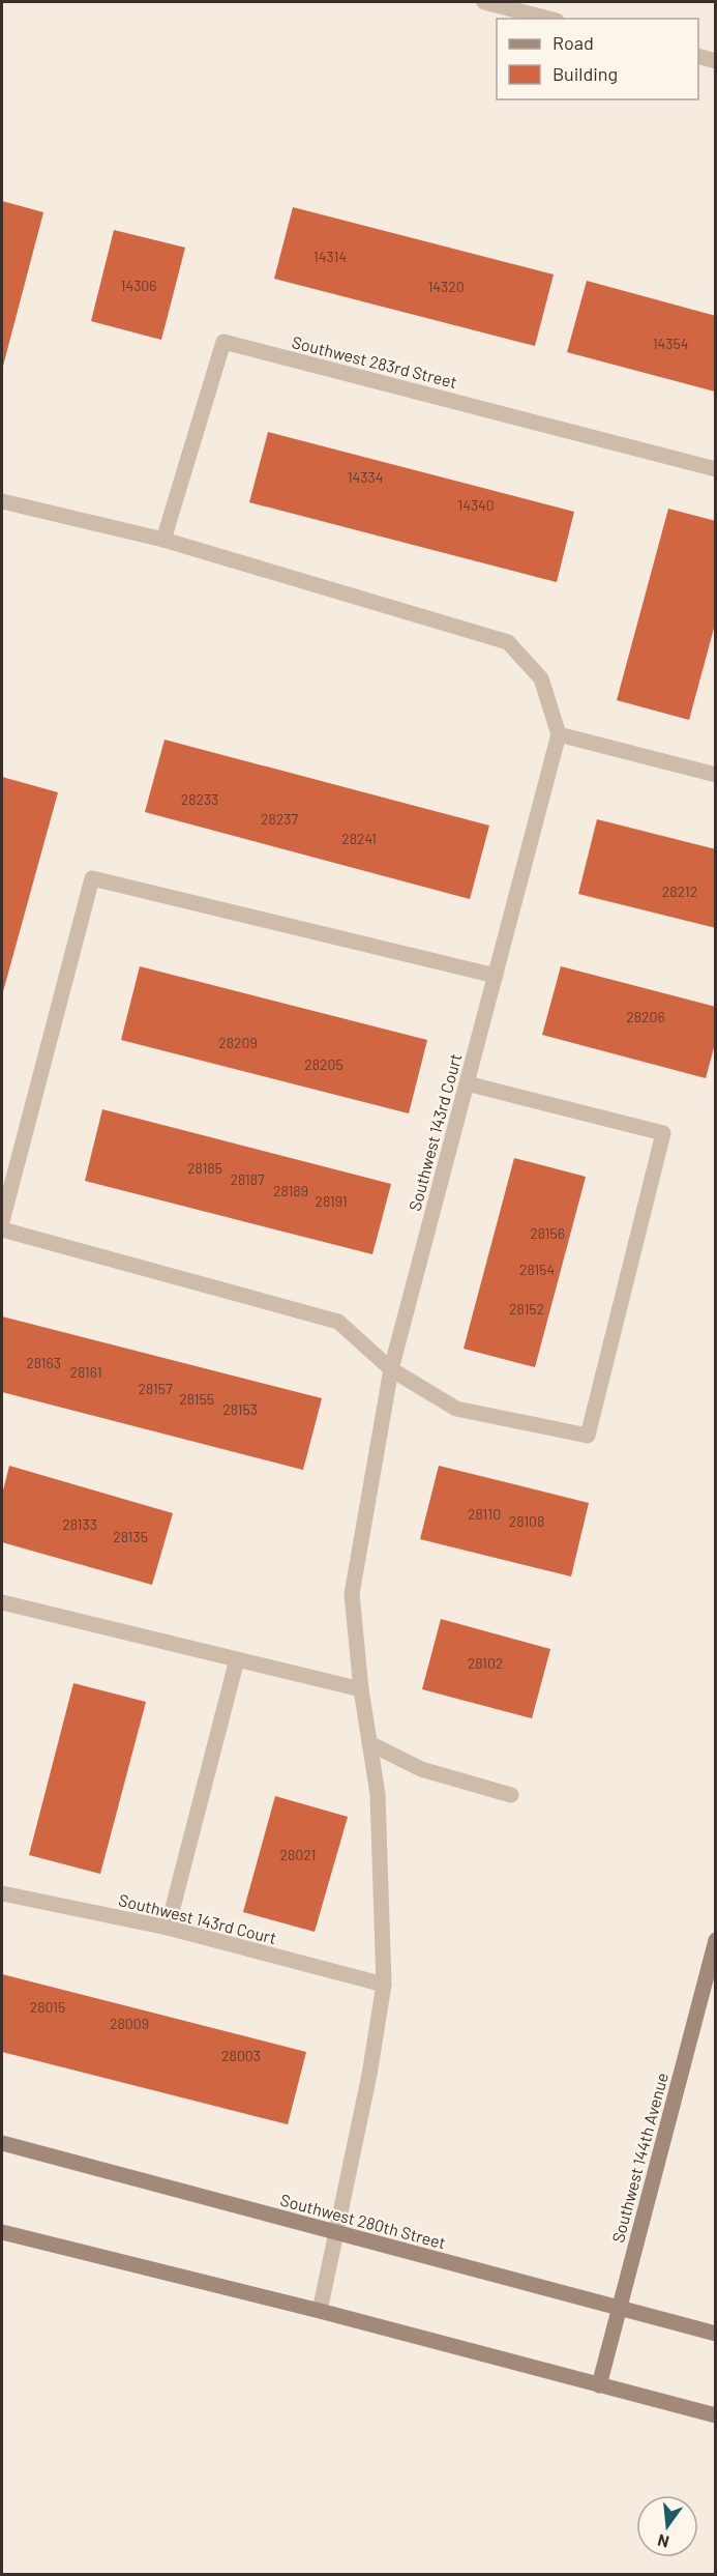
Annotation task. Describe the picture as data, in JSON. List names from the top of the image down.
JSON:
{
  "streets": {
    "street": [
      "Southwest 283rd Street",
      "Southwest 143rd Court",
      "Southwest 144th Avenue",
      "Southwest 280th Street"
    ]
  },
  "crossings": [
    ["Southwest 143rd Court", "Southwest 280th Street"],
    ["Southwest 144th Avenue", "Southwest 280th Street"]
  ],
  "house_numbers": [
    "14314",
    "14306",
    "14320",
    "14354",
    "14334",
    "14340",
    "28233",
    "28237",
    "28241",
    "28212",
    "28206",
    "28209",
    "28205",
    "28185",
    "28187",
    "28189",
    "28191",
    "28156",
    "28154",
    "28152",
    "28163",
    "28161",
    "28157",
    "28155",
    "28153",
    "28110",
    "28108",
    "28133",
    "28135",
    "28102",
    "28021",
    "28015",
    "28009",
    "28003"
  ],
  "legend": ["Road", "Building"],
  "north": "bottom"
}
